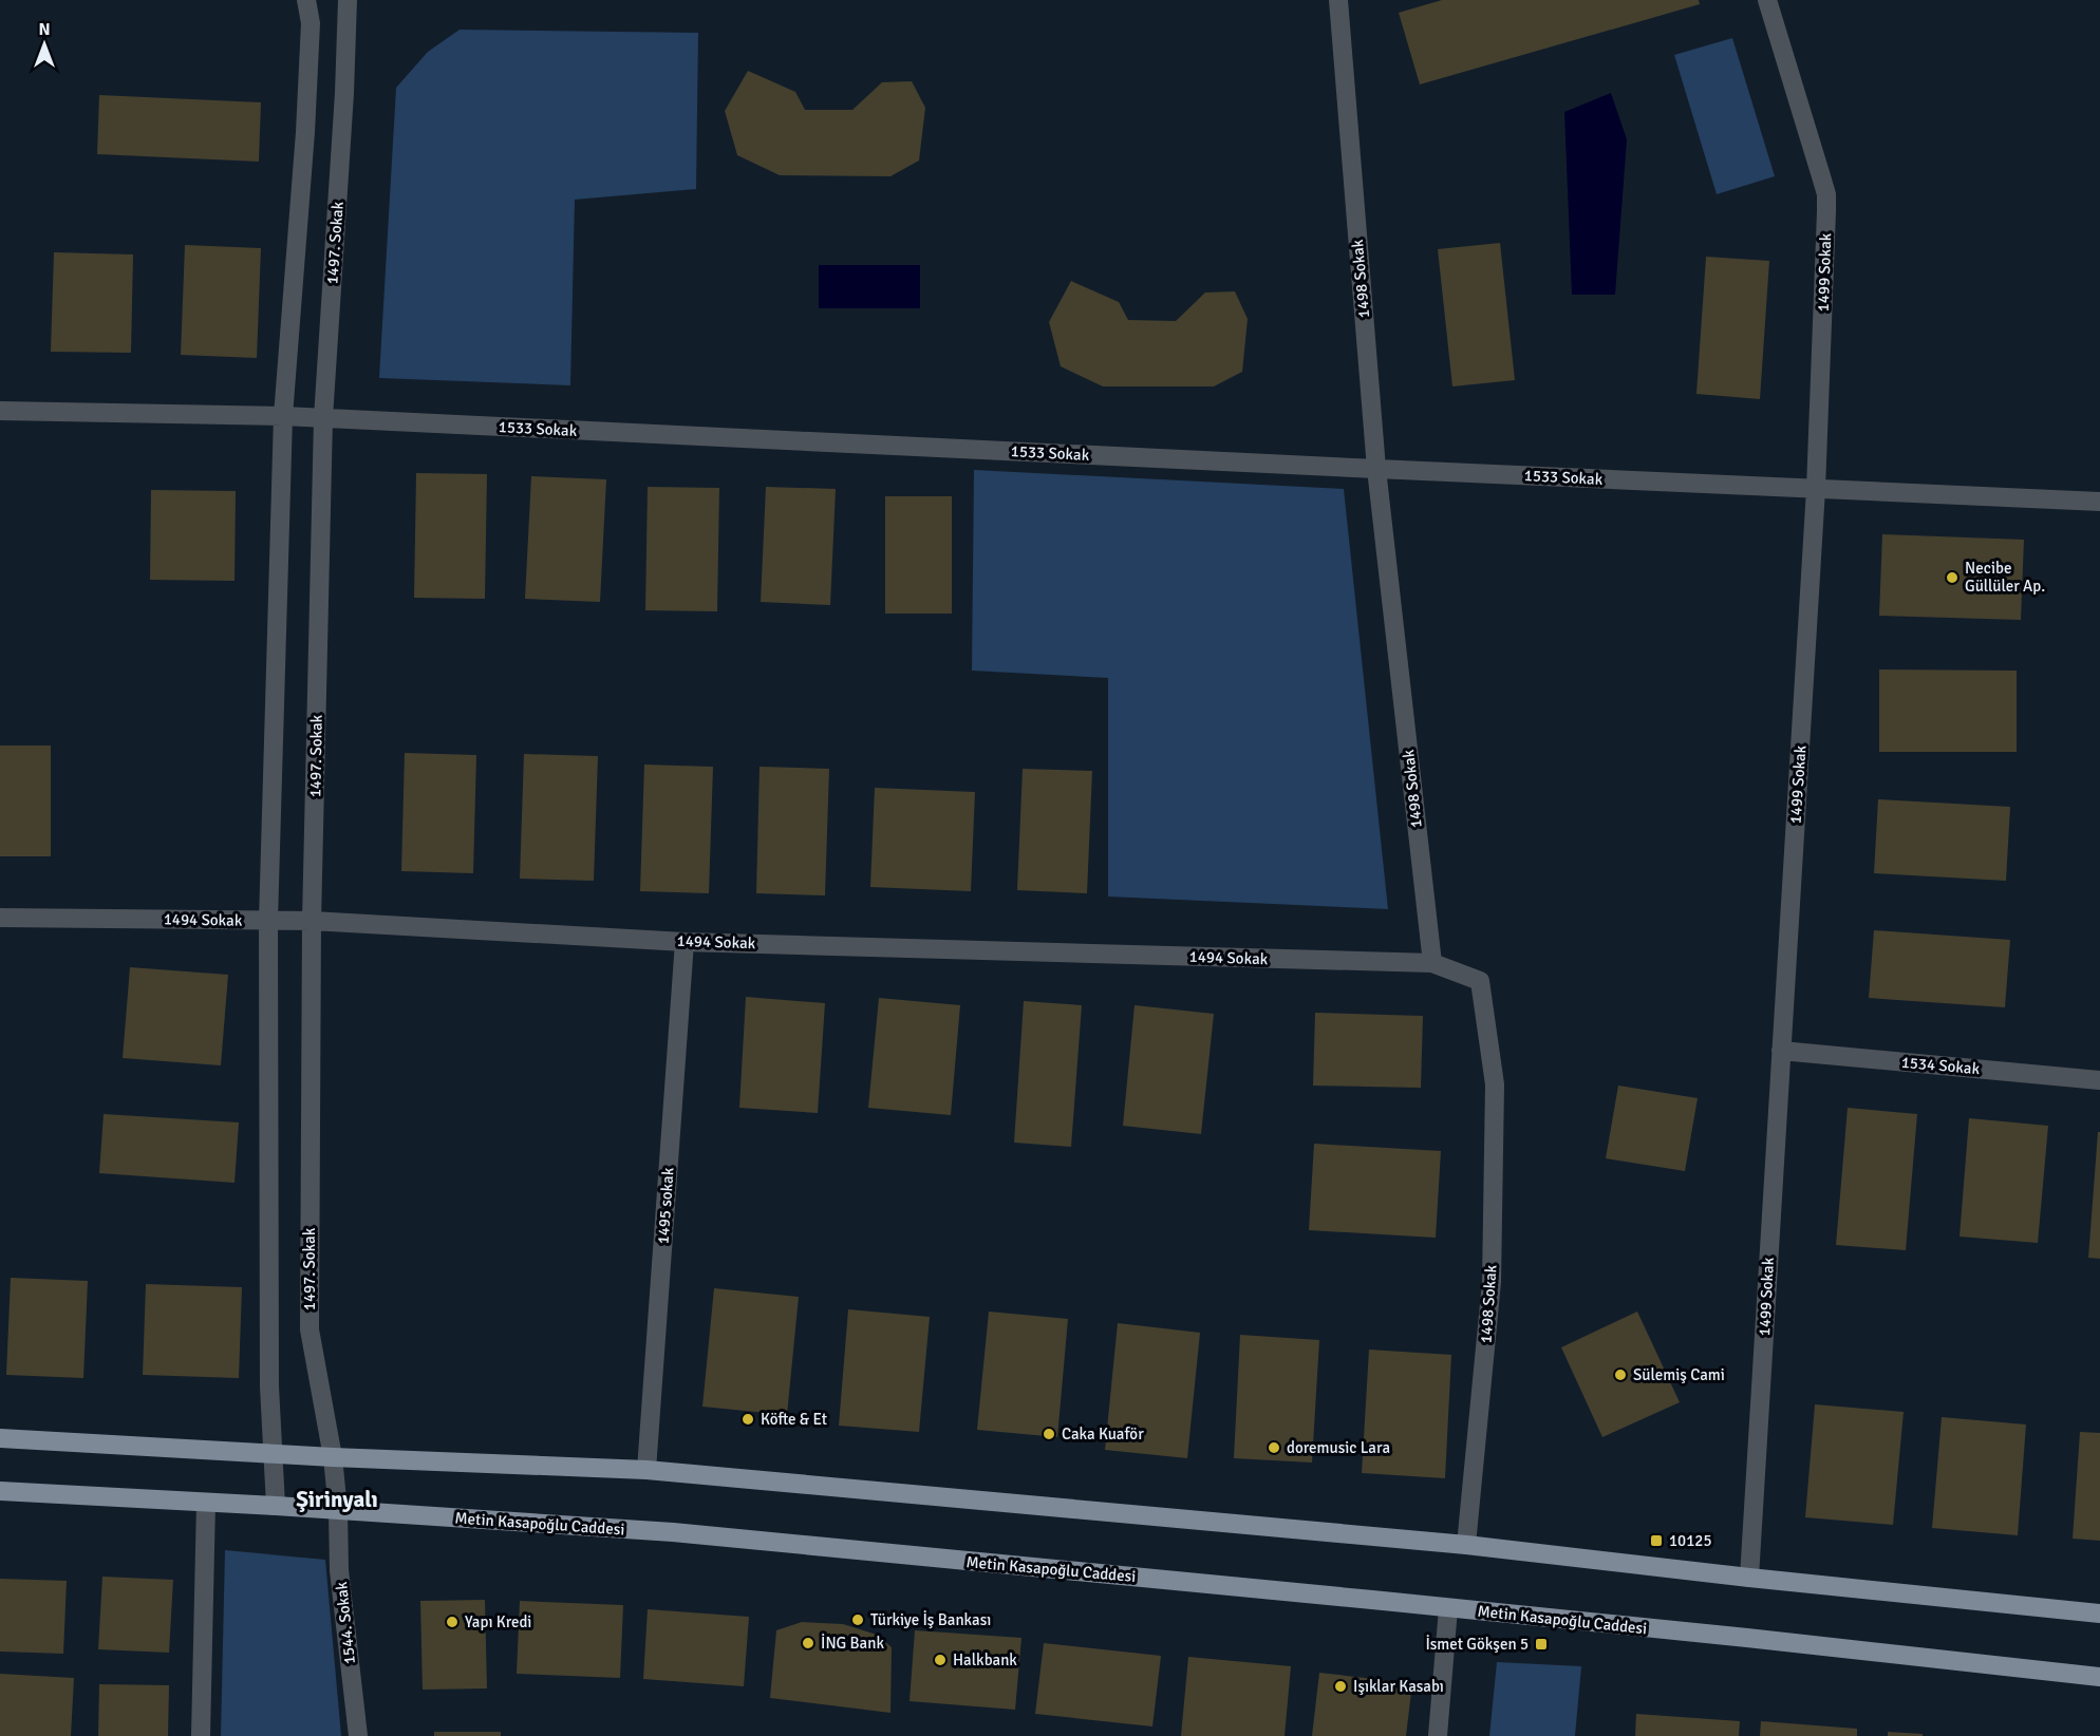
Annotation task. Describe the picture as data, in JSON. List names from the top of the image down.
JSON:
{
  "streets": {
    "main road": ["Metin Kasapoğlu Caddesi"],
    "street": [
      "1497. Sokak",
      "1499 Sokak",
      "1498 Sokak",
      "1533 Sokak",
      "1494 Sokak",
      "1534 Sokak",
      "1495 sokak",
      "1544. Sokak"
    ]
  },
  "crossings": [
    ["1497. Sokak", "1533 Sokak"],
    ["1497. Sokak", "1494 Sokak"],
    ["1497. Sokak", "Metin Kasapoğlu Caddesi"],
    ["1497. Sokak", "1544. Sokak"],
    ["1499 Sokak", "1533 Sokak"],
    ["1499 Sokak", "1534 Sokak"],
    ["1498 Sokak", "1533 Sokak"],
    ["1498 Sokak", "1494 Sokak"],
    ["1494 Sokak", "1495 sokak"],
    ["Metin Kasapoğlu Caddesi", "1544. Sokak"]
  ],
  "districts": ["Şirinyalı"],
  "places": {
    "other": [
      "Necibe Güllüler Ap.",
      "Sülemiş Cami",
      "Köfte & Et",
      "Caka Kuaför",
      "doremusic Lara",
      "Türkiye İş Bankası",
      "Yapı Kredi",
      "İNG Bank",
      "Halkbank",
      "Işıklar Kasabı"
    ],
    "transit": ["10125", "İsmet Gökşen 5"]
  },
  "north": "top"
}
